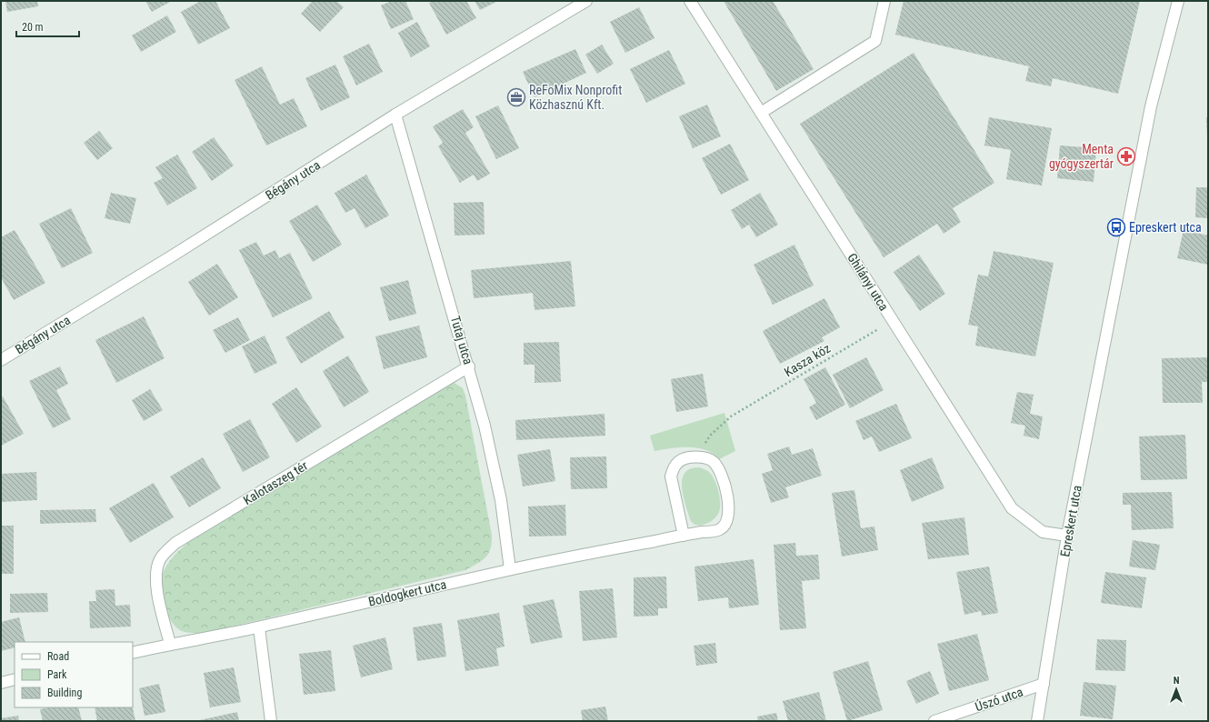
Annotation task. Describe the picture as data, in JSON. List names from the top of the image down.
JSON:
{
  "streets": {
    "street": [
      "Bégány utca",
      "Ghilányi utca",
      "Tutaj utca",
      "Kalotaszeg tér",
      "Epreskert utca",
      "Boldogkert utca",
      "Úszó utca"
    ],
    "path": ["Kasza köz"]
  },
  "crossings": [
    ["Bégány utca", "Tutaj utca"],
    ["Ghilányi utca", "Kasza köz"],
    ["Ghilányi utca", "Epreskert utca"],
    ["Tutaj utca", "Kalotaszeg tér"],
    ["Tutaj utca", "Boldogkert utca"],
    ["Kasza köz", "Boldogkert utca"],
    ["Kalotaszeg tér", "Boldogkert utca"],
    ["Epreskert utca", "Úszó utca"]
  ],
  "places": {
    "office": ["ReFoMix Nonprofit Közhasznú Kft."],
    "pharmacy": ["Menta gyógyszertár"],
    "bus stop": ["Epreskert utca"]
  },
  "legend": ["Road", "Park", "Building"],
  "scale_bar": "20 m",
  "north": "top"
}
